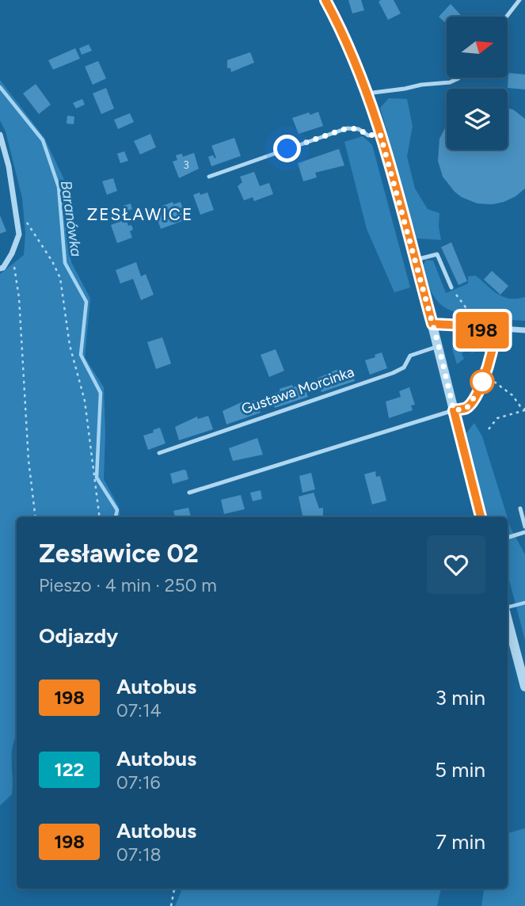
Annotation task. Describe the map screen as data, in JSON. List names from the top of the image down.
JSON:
{
  "streets": {
    "lane": ["Gustawa Morcinka"]
  },
  "districts": ["ZESŁAWICE"],
  "water": ["Baranówka"],
  "lines": ["bus line 198"],
  "house_numbers": ["3"],
  "north": "right",
  "page": {
    "on_map": "198",
    "heading": [
      ["Zesławice 02", "Pieszo · 4 min · 250 m"],
      "Odjazdy"
    ],
    "list": [
      {
        "mark": "198",
        "name": "Autobus",
        "note": "07:14",
        "value": "3 min"
      },
      {
        "mark": "122",
        "name": "Autobus",
        "note": "07:16",
        "value": "5 min"
      },
      {
        "mark": "198",
        "name": "Autobus",
        "note": "07:18",
        "value": "7 min"
      }
    ]
  }
}
